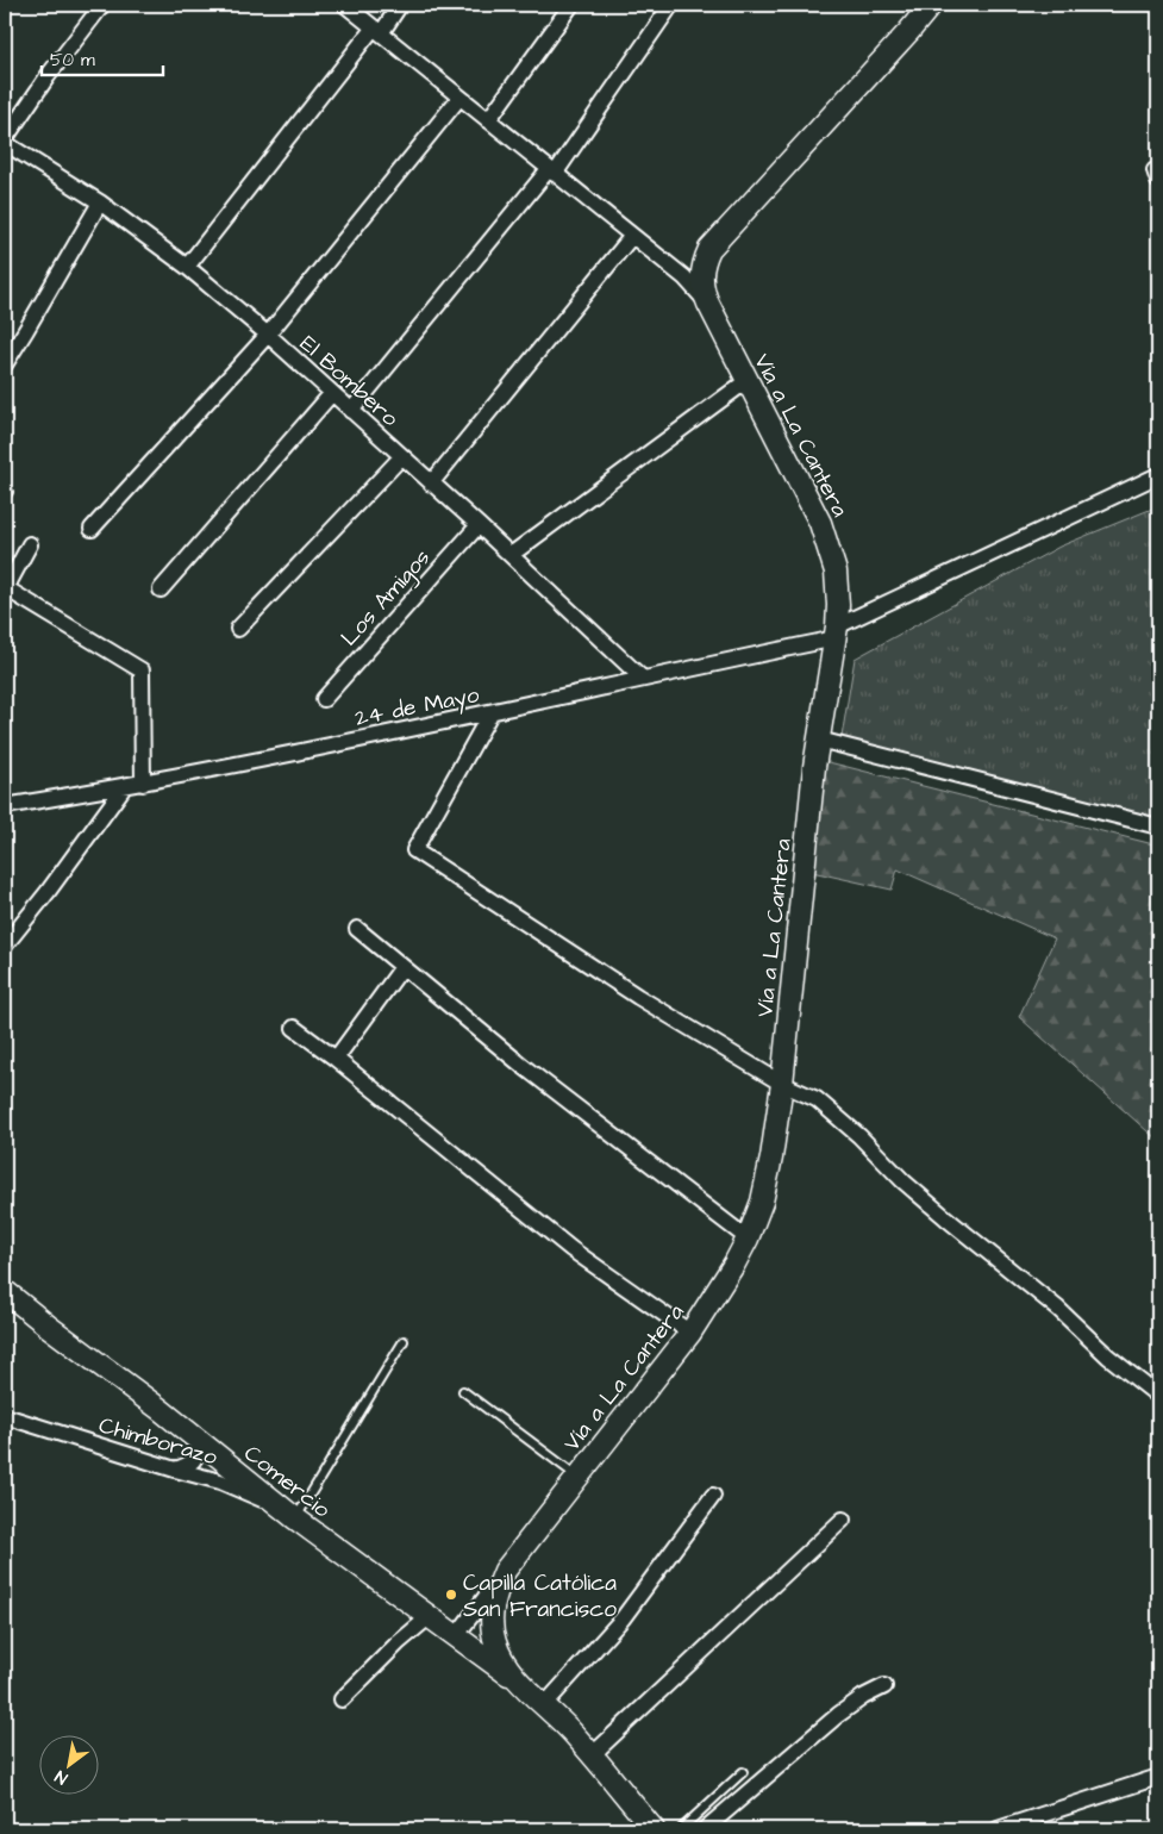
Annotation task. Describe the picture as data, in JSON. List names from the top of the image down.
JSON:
{
  "streets": {
    "main road": ["Vía a La Cantera", "Comercio"],
    "street": [
      "El Bombero",
      "Los Amigos",
      "24 de Mayo",
      "Chimborazo"
    ]
  },
  "crossings": [
    ["El Bombero", "Los Amigos"],
    ["El Bombero", "24 de Mayo"],
    ["Vía a La Cantera", "24 de Mayo"],
    ["Vía a La Cantera", "Comercio"],
    ["Chimborazo", "Comercio"]
  ],
  "places": ["Capilla Católica San Francisco"],
  "scale_bar": "50 m",
  "north": "bottom left"
}
